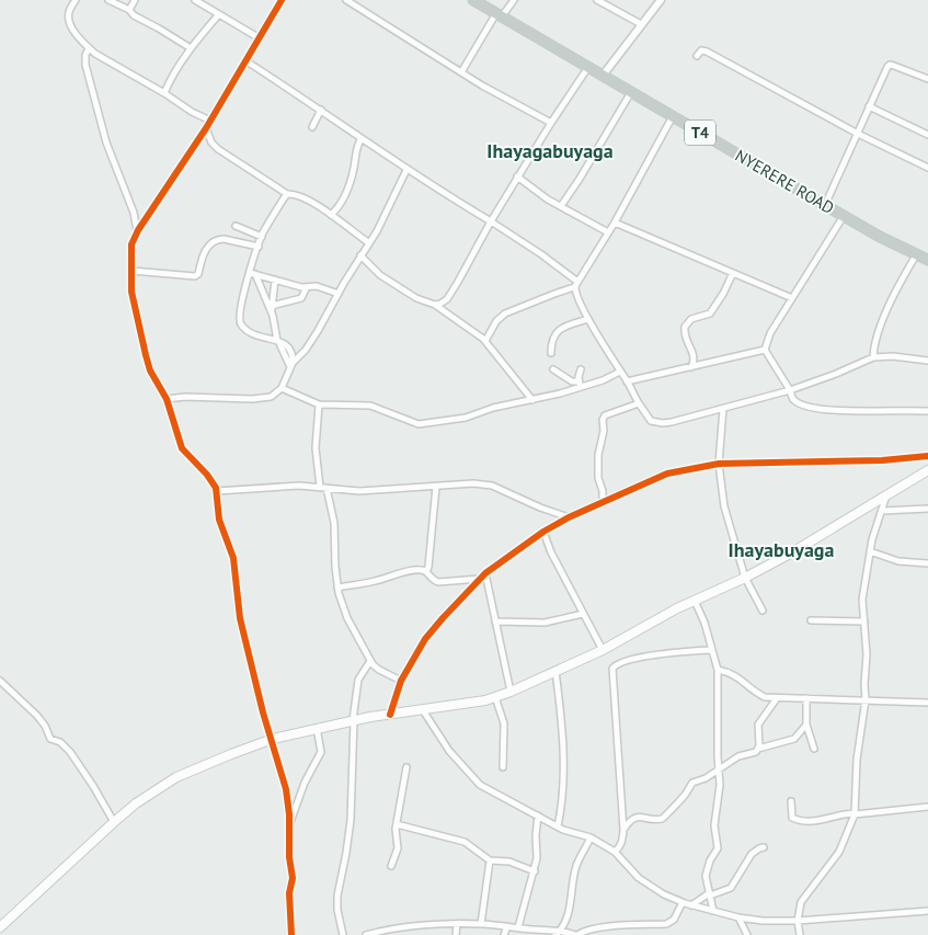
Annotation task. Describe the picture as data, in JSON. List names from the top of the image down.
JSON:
{
  "streets": {
    "highway": ["T4", "NYERERE ROAD"]
  },
  "districts": ["Ihayagabuyaga", "Ihayabuyaga"]
}
